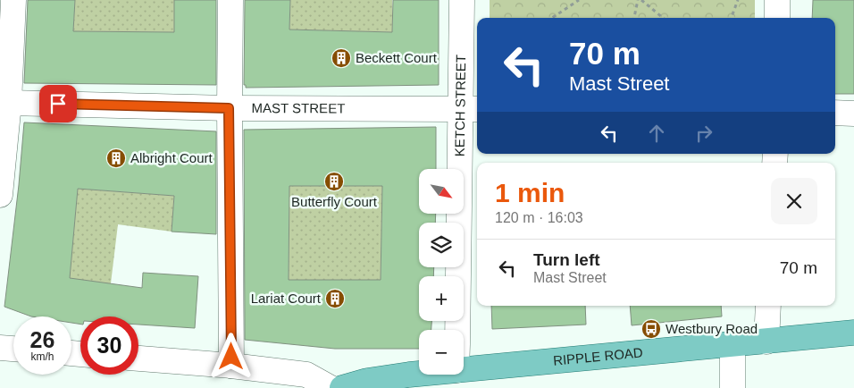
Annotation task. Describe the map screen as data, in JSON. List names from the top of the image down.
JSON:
{
  "streets": {
    "main road": ["RIPPLE ROAD"],
    "street": ["KETCH STREET", "MAST STREET"]
  },
  "crossings": [
    ["KETCH STREET", "MAST STREET"]
  ],
  "places": {
    "building": [
      "Beckett Court",
      "Albright Court",
      "Butterfly Court",
      "Lariat Court"
    ],
    "bus stop": ["Westbury Road"]
  },
  "north": "bottom right",
  "page": {
    "turn": ["70 m", "Mast Street"],
    "heading": ["1 min", "120 m · 16:03"],
    "map_buttons": ["+", "−"],
    "list": [
      {
        "name": "Turn left",
        "note": "Mast Street",
        "value": "70 m"
      }
    ],
    "speed": "26 km/h",
    "limit": "30"
  }
}
